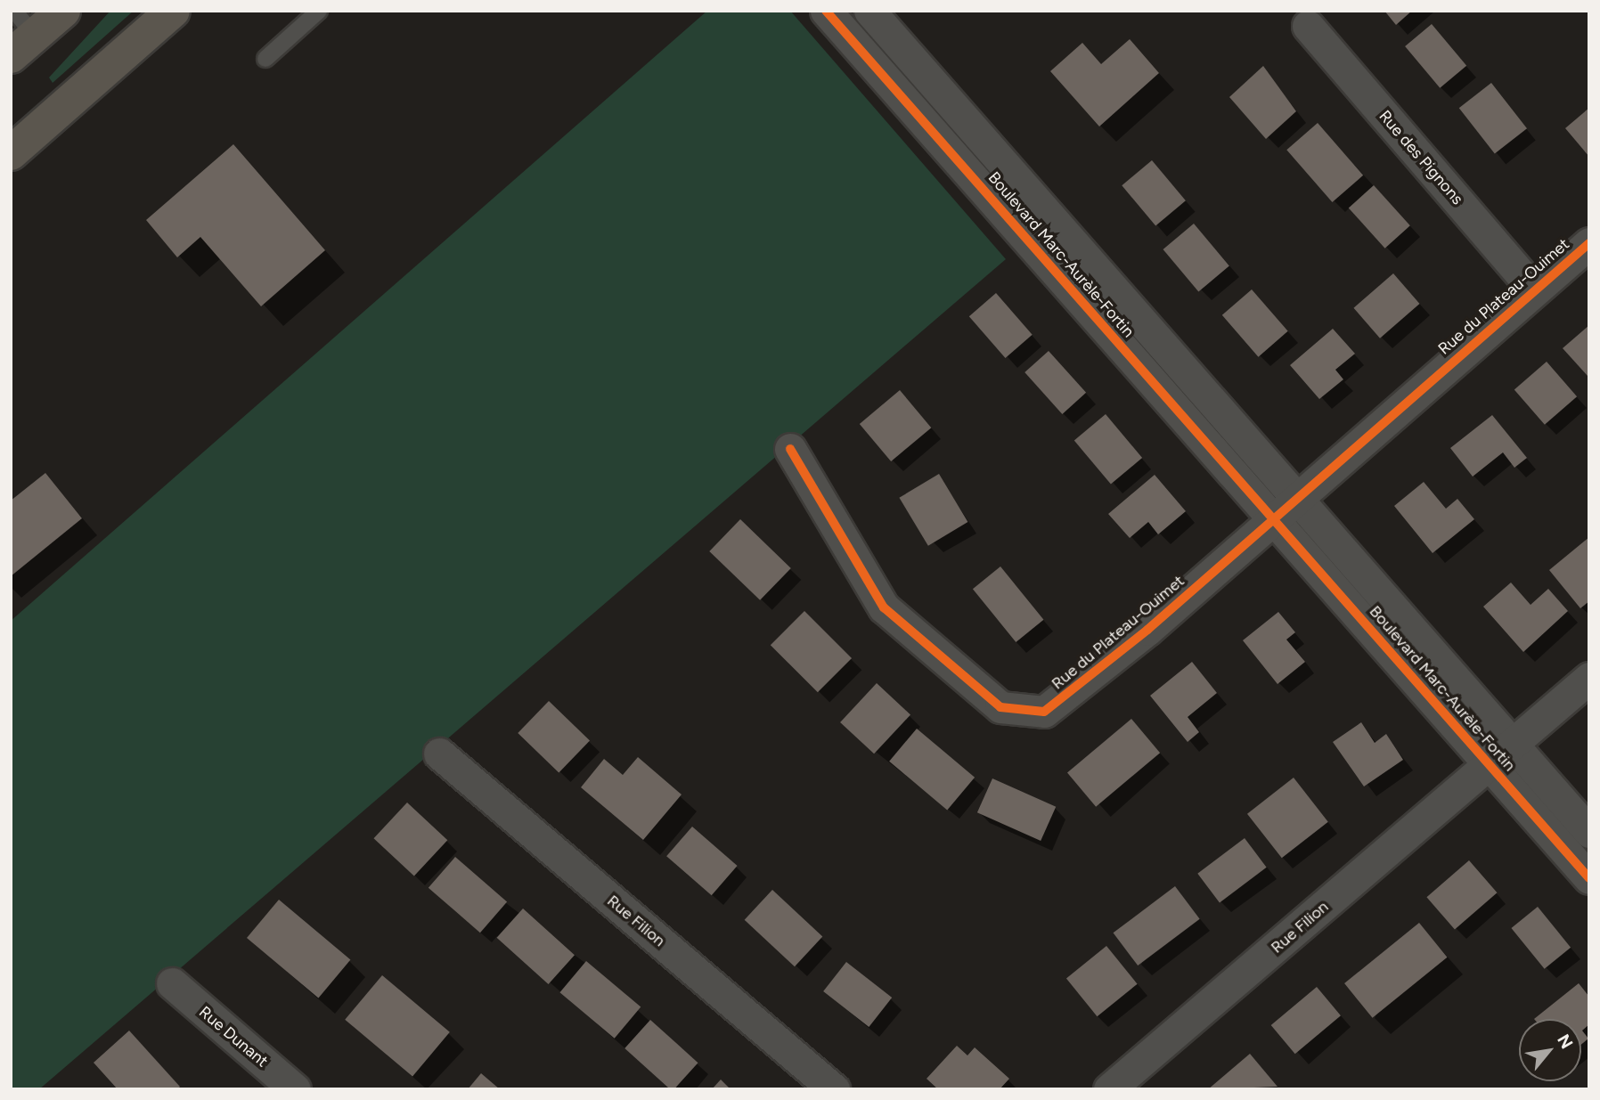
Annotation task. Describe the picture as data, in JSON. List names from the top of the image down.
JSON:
{
  "streets": {
    "street": [
      "Rue des Pignons",
      "Boulevard Marc-Aurèle-Fortin",
      "Rue du Plateau-Ouimet",
      "Rue Filion",
      "Rue Dunant"
    ]
  },
  "crossings": [
    ["Rue des Pignons", "Rue du Plateau-Ouimet"],
    ["Boulevard Marc-Aurèle-Fortin", "Rue du Plateau-Ouimet"],
    ["Boulevard Marc-Aurèle-Fortin", "Rue Filion"]
  ],
  "north": "top right"
}
